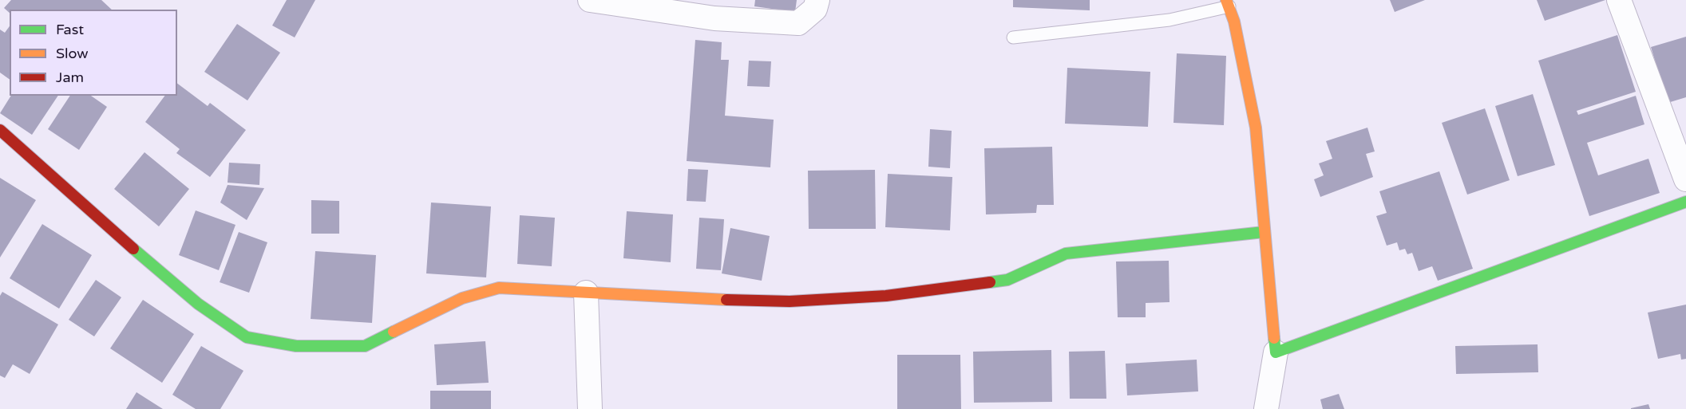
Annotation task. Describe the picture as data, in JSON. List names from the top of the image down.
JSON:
{
  "legend": ["Fast", "Slow", "Jam"]
}
